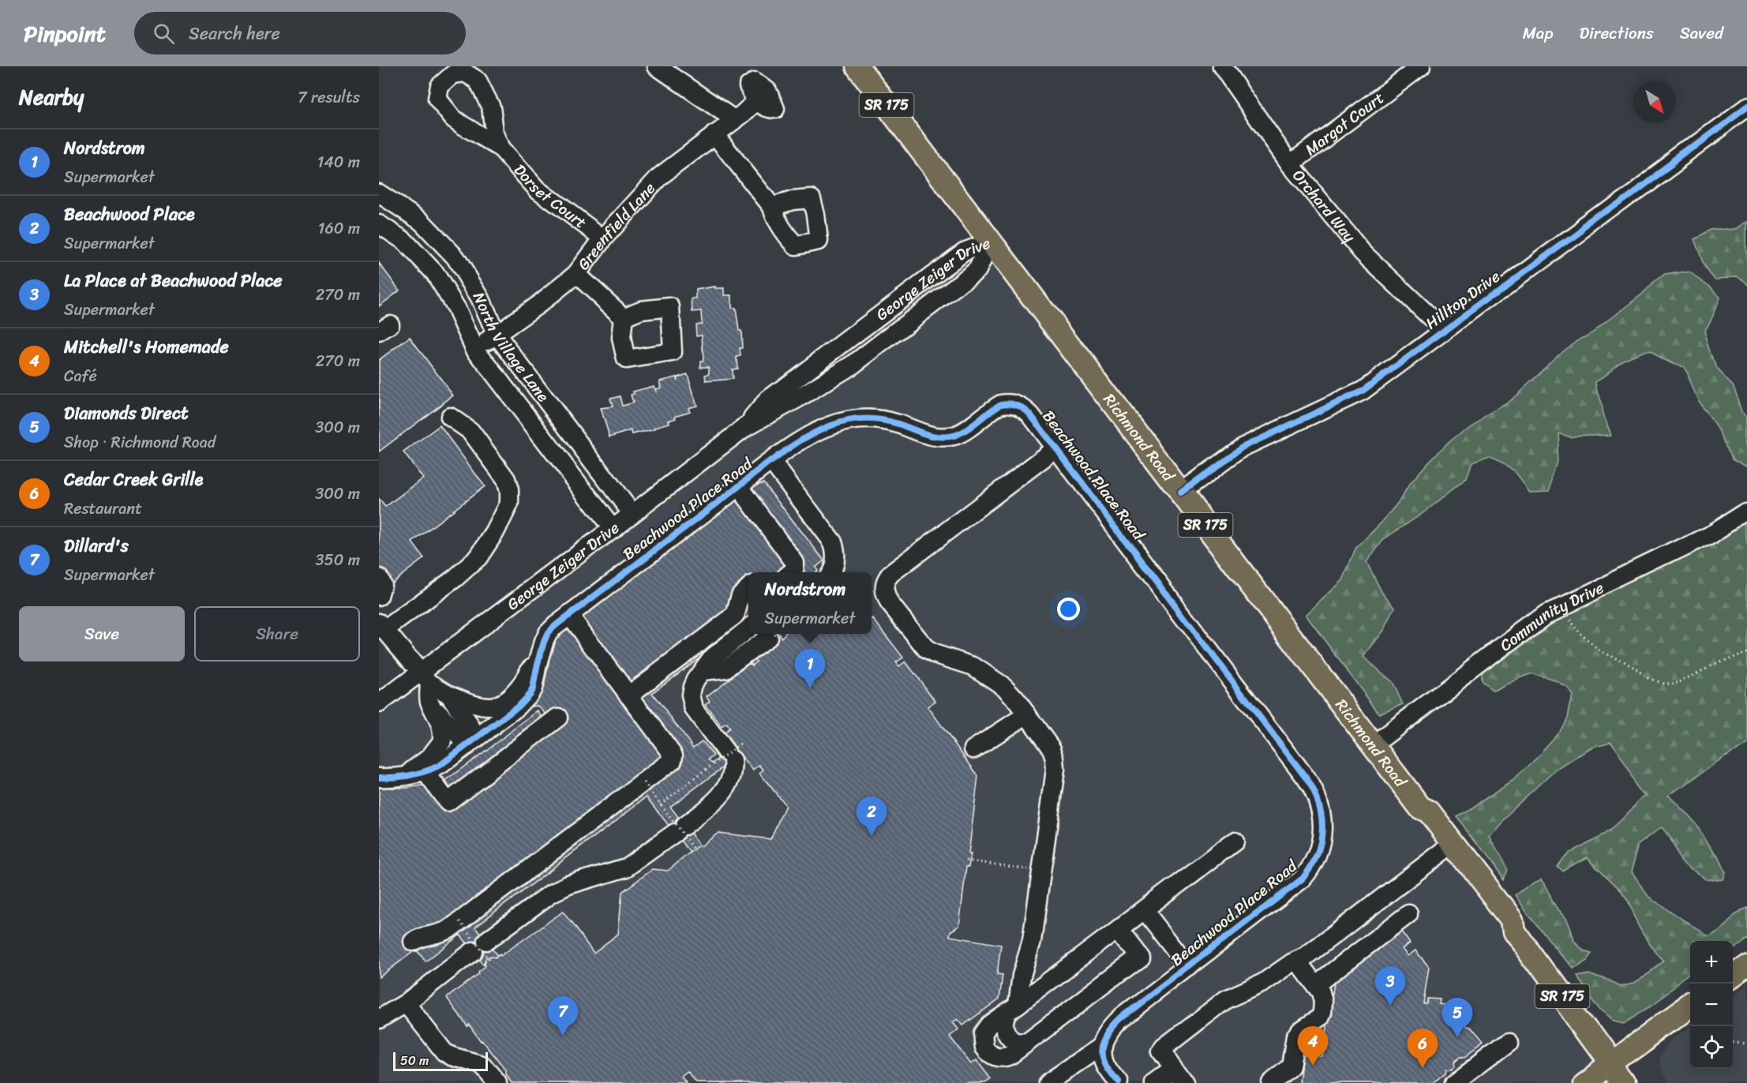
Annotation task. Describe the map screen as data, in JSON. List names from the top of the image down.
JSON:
{
  "streets": {
    "main road": ["SR 175", "Richmond Road"],
    "street": [
      "Margot Court",
      "Dorset Court",
      "Orchard Way",
      "Greenfield Lane",
      "George Zeiger Drive",
      "Hilltop Drive",
      "North Village Lane",
      "Beachwood Place Road",
      "Community Drive"
    ]
  },
  "crossings": [
    ["Margot Court", "Orchard Way"],
    ["Dorset Court", "Greenfield Lane"],
    ["Orchard Way", "Hilltop Drive"],
    ["Greenfield Lane", "North Village Lane"],
    ["George Zeiger Drive", "North Village Lane"],
    ["George Zeiger Drive", "Richmond Road"],
    ["Hilltop Drive", "Richmond Road"],
    ["Richmond Road", "Community Drive"]
  ],
  "scale_bar": "50 m",
  "north": "bottom right",
  "page": {
    "header": "Pinpoint",
    "search": "Search here",
    "nav": ["Map", "Directions", "Saved"],
    "heading": ["Nearby", "7 results"],
    "list": [
      {
        "mark": "1",
        "name": "Nordstrom",
        "note": "Supermarket",
        "value": "140 m"
      },
      {
        "mark": "2",
        "name": "Beachwood Place",
        "note": "Supermarket",
        "value": "160 m"
      },
      {
        "mark": "3",
        "name": "La Place at Beachwood Place",
        "note": "Supermarket",
        "value": "270 m"
      },
      {
        "mark": "4",
        "name": "Mitchell's Homemade",
        "note": "Café",
        "value": "270 m"
      },
      {
        "mark": "5",
        "name": "Diamonds Direct",
        "note": "Shop · Richmond Road",
        "value": "300 m"
      },
      {
        "mark": "6",
        "name": "Cedar Creek Grille",
        "note": "Restaurant",
        "value": "300 m"
      },
      {
        "mark": "7",
        "name": "Dillard's",
        "note": "Supermarket",
        "value": "350 m"
      }
    ],
    "popup": ["Nordstrom", "Supermarket"],
    "buttons": ["Save", "Share"],
    "pins": [
      "1",
      "2",
      "3",
      "7",
      "5",
      "4",
      "6"
    ],
    "map_buttons": ["+", "−"],
    "scale": "50 m"
  }
}
